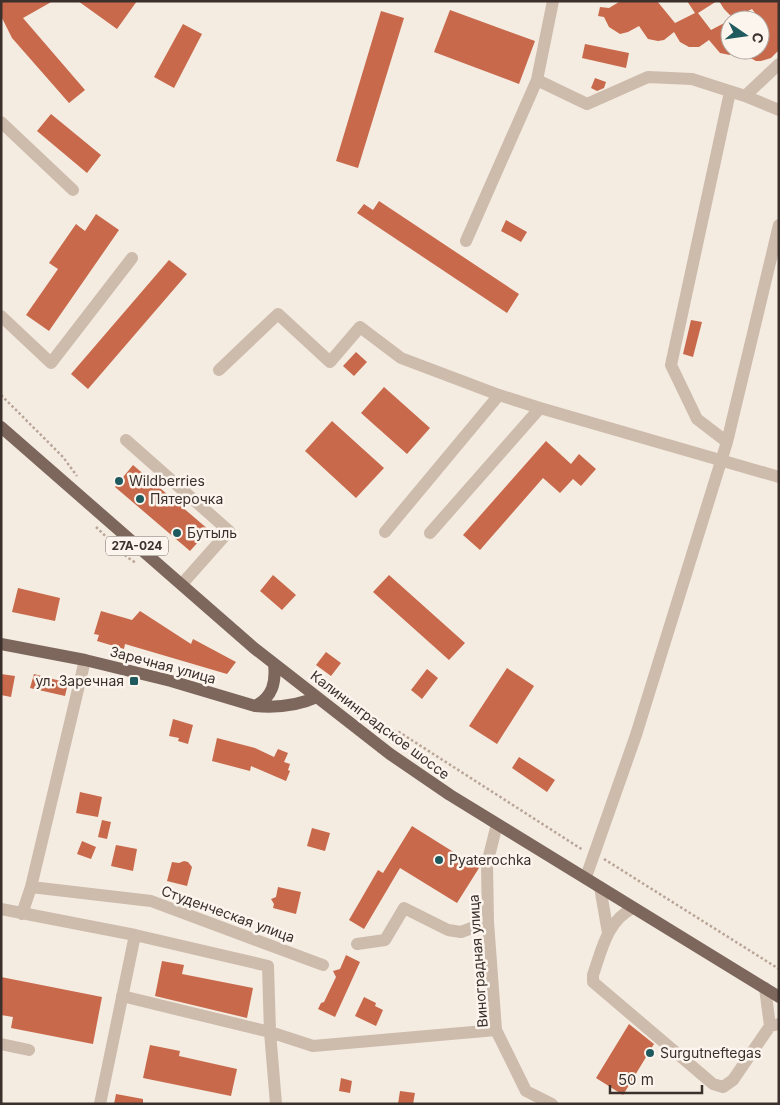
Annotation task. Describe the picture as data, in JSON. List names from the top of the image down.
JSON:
{
  "streets": {
    "main road": ["27А-024", "Заречная улица", "Калининградское шоссе"],
    "street": ["Студенческая улица", "Виноградная улица"]
  },
  "crossings": [
    ["Заречная улица", "Калининградское шоссе"],
    ["Калининградское шоссе", "Виноградная улица"]
  ],
  "places": {
    "other": [
      "Wildberries",
      "Пятерочка",
      "Бутыль",
      "Pyaterochka",
      "Surgutneftegas"
    ],
    "transit": ["ул. Заречная"]
  },
  "scale_bar": "50 m",
  "north": "right"
}
